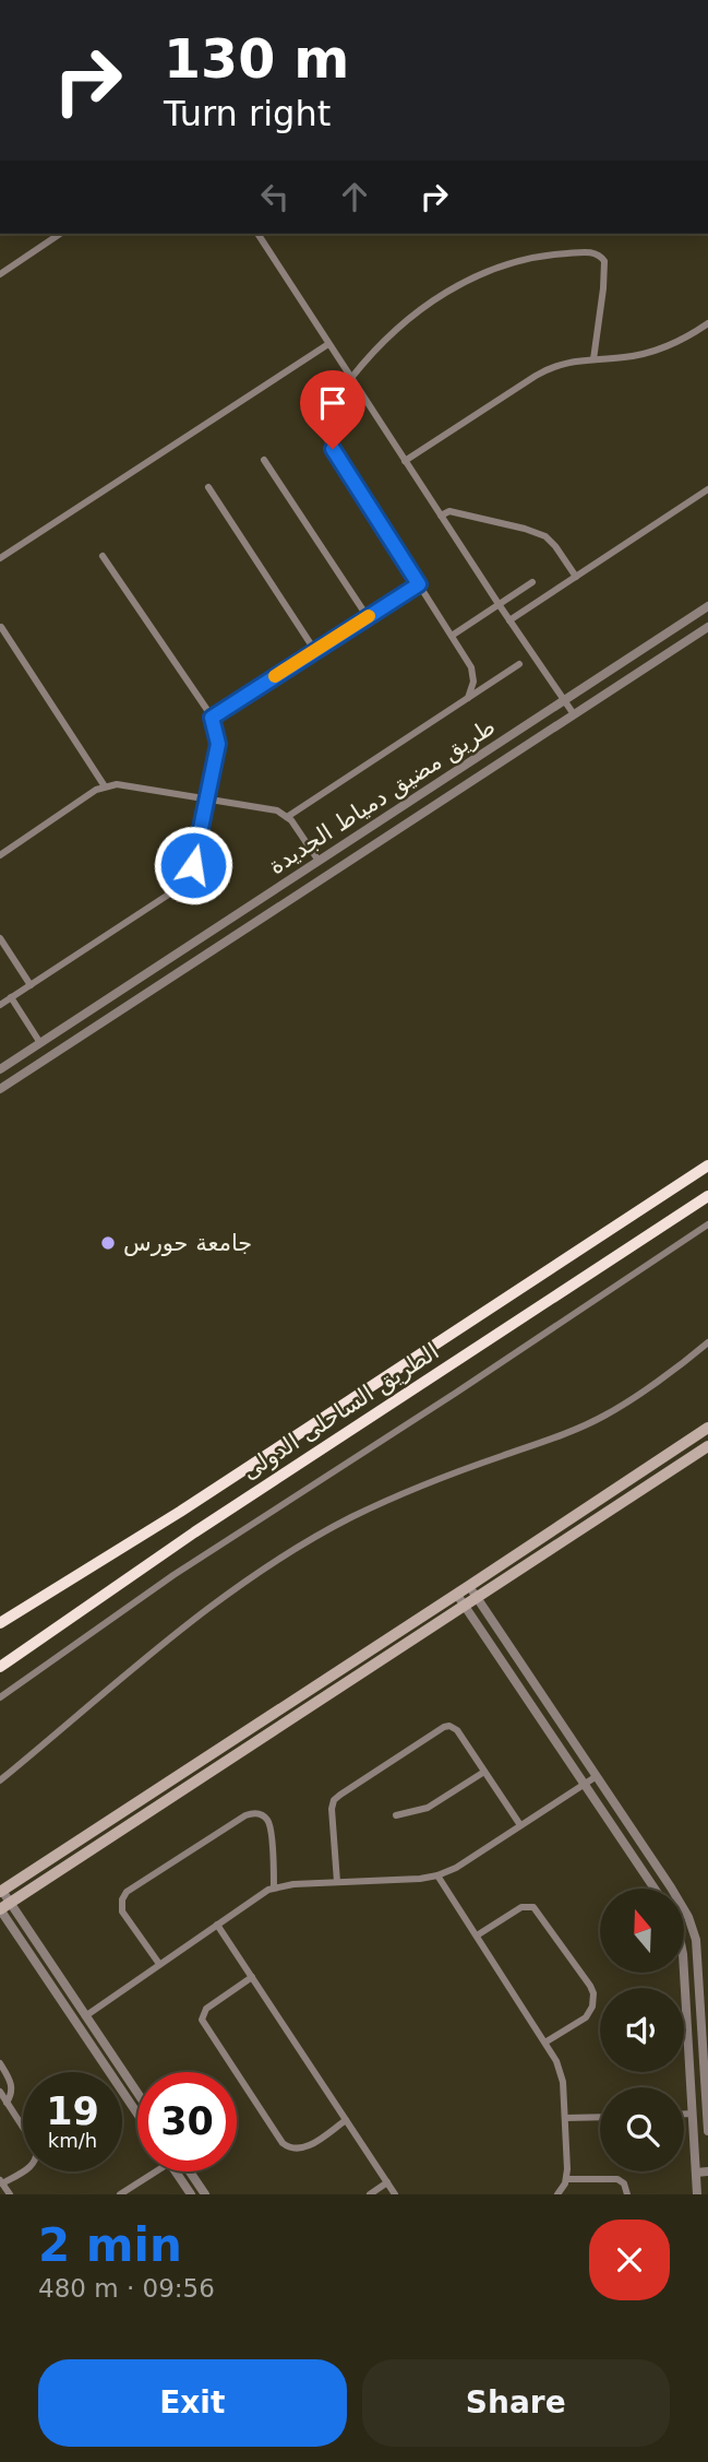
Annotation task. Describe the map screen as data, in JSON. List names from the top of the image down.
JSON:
{
  "streets": {
    "highway": ["الطريق الساحلى الدولى"],
    "street": ["طريق مضيق دمياط الجديدة"]
  },
  "places": ["جامعة حورس"],
  "north": "top",
  "page": {
    "turn": ["130 m", "Turn right"],
    "speed": "19 km/h",
    "limit": "30",
    "heading": ["2 min", "480 m · 09:56"],
    "buttons": ["Exit", "Share"]
  }
}
